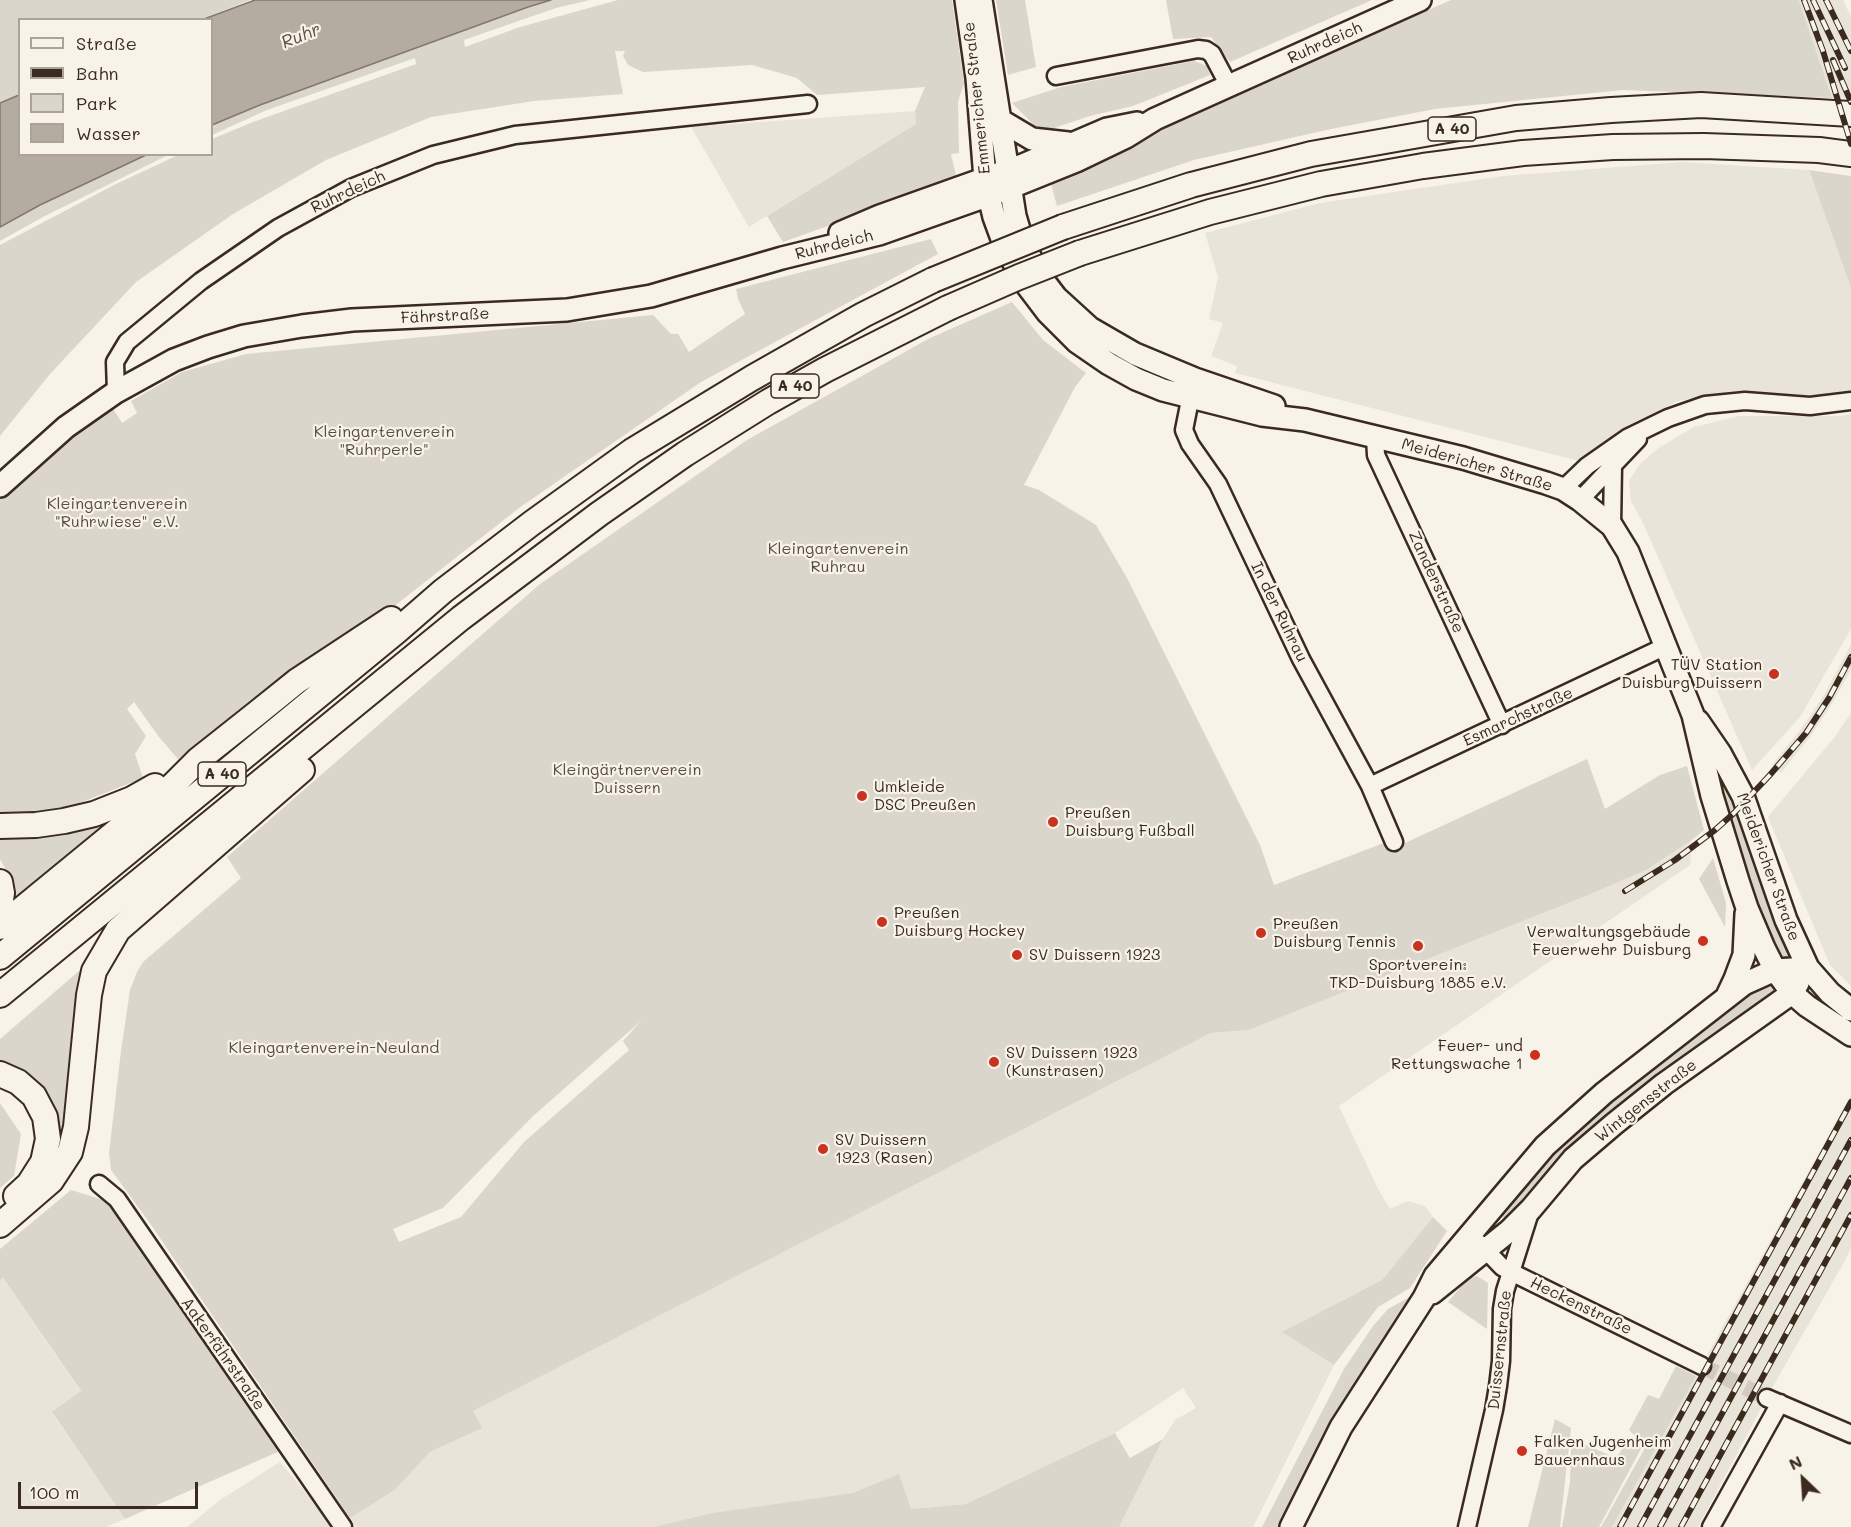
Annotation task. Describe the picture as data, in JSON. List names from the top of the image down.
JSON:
{
  "streets": {
    "highway": ["A 40"],
    "main road": [
      "Ruhrdeich",
      "Emmericher Straße",
      "Fährstraße",
      "Meidericher Straße",
      "Wintgensstraße"
    ],
    "street": [
      "Zanderstraße",
      "In der Ruhrau",
      "Esmarchstraße",
      "Heckenstraße",
      "Duissernstraße",
      "Aakerfährstraße"
    ]
  },
  "crossings": [
    ["Ruhrdeich", "Emmericher Straße"],
    ["Ruhrdeich", "Fährstraße"],
    ["Ruhrdeich", "Meidericher Straße"],
    ["Emmericher Straße", "Meidericher Straße"],
    ["Meidericher Straße", "Zanderstraße"],
    ["Meidericher Straße", "In der Ruhrau"],
    ["Meidericher Straße", "Esmarchstraße"],
    ["Meidericher Straße", "Wintgensstraße"],
    ["Zanderstraße", "Esmarchstraße"],
    ["In der Ruhrau", "Esmarchstraße"],
    ["Wintgensstraße", "Heckenstraße"],
    ["Wintgensstraße", "Duissernstraße"],
    ["Heckenstraße", "Duissernstraße"]
  ],
  "water": ["Ruhr"],
  "parks": [
    "Kleingartenverein \"Ruhrperle\"",
    "Kleingartenverein \"Ruhrwiese\" e.V.",
    "Kleingartenverein Ruhrau",
    "Kleingärtnerverein Duissern",
    "Kleingartenverein-Neuland"
  ],
  "places": [
    "TÜV Station Duisburg Duissern",
    "Umkleide DSC Preußen",
    "Preußen Duisburg Fußball",
    "Preußen Duisburg Hockey",
    "Preußen Duisburg Tennis",
    "Verwaltungsgebäude Feuerwehr Duisburg",
    "Sportverein: TKD-Duisburg 1885 e.V.",
    "SV Duissern 1923",
    "Feuer- und Rettungswache 1",
    "SV Duissern 1923 (Kunstrasen)",
    "SV Duissern 1923 (Rasen)",
    "Falken Jugenheim Bauernhaus"
  ],
  "legend": [
    "Straße",
    "Bahn",
    "Park",
    "Wasser"
  ],
  "scale_bar": "100 m",
  "north": "top left"
}
